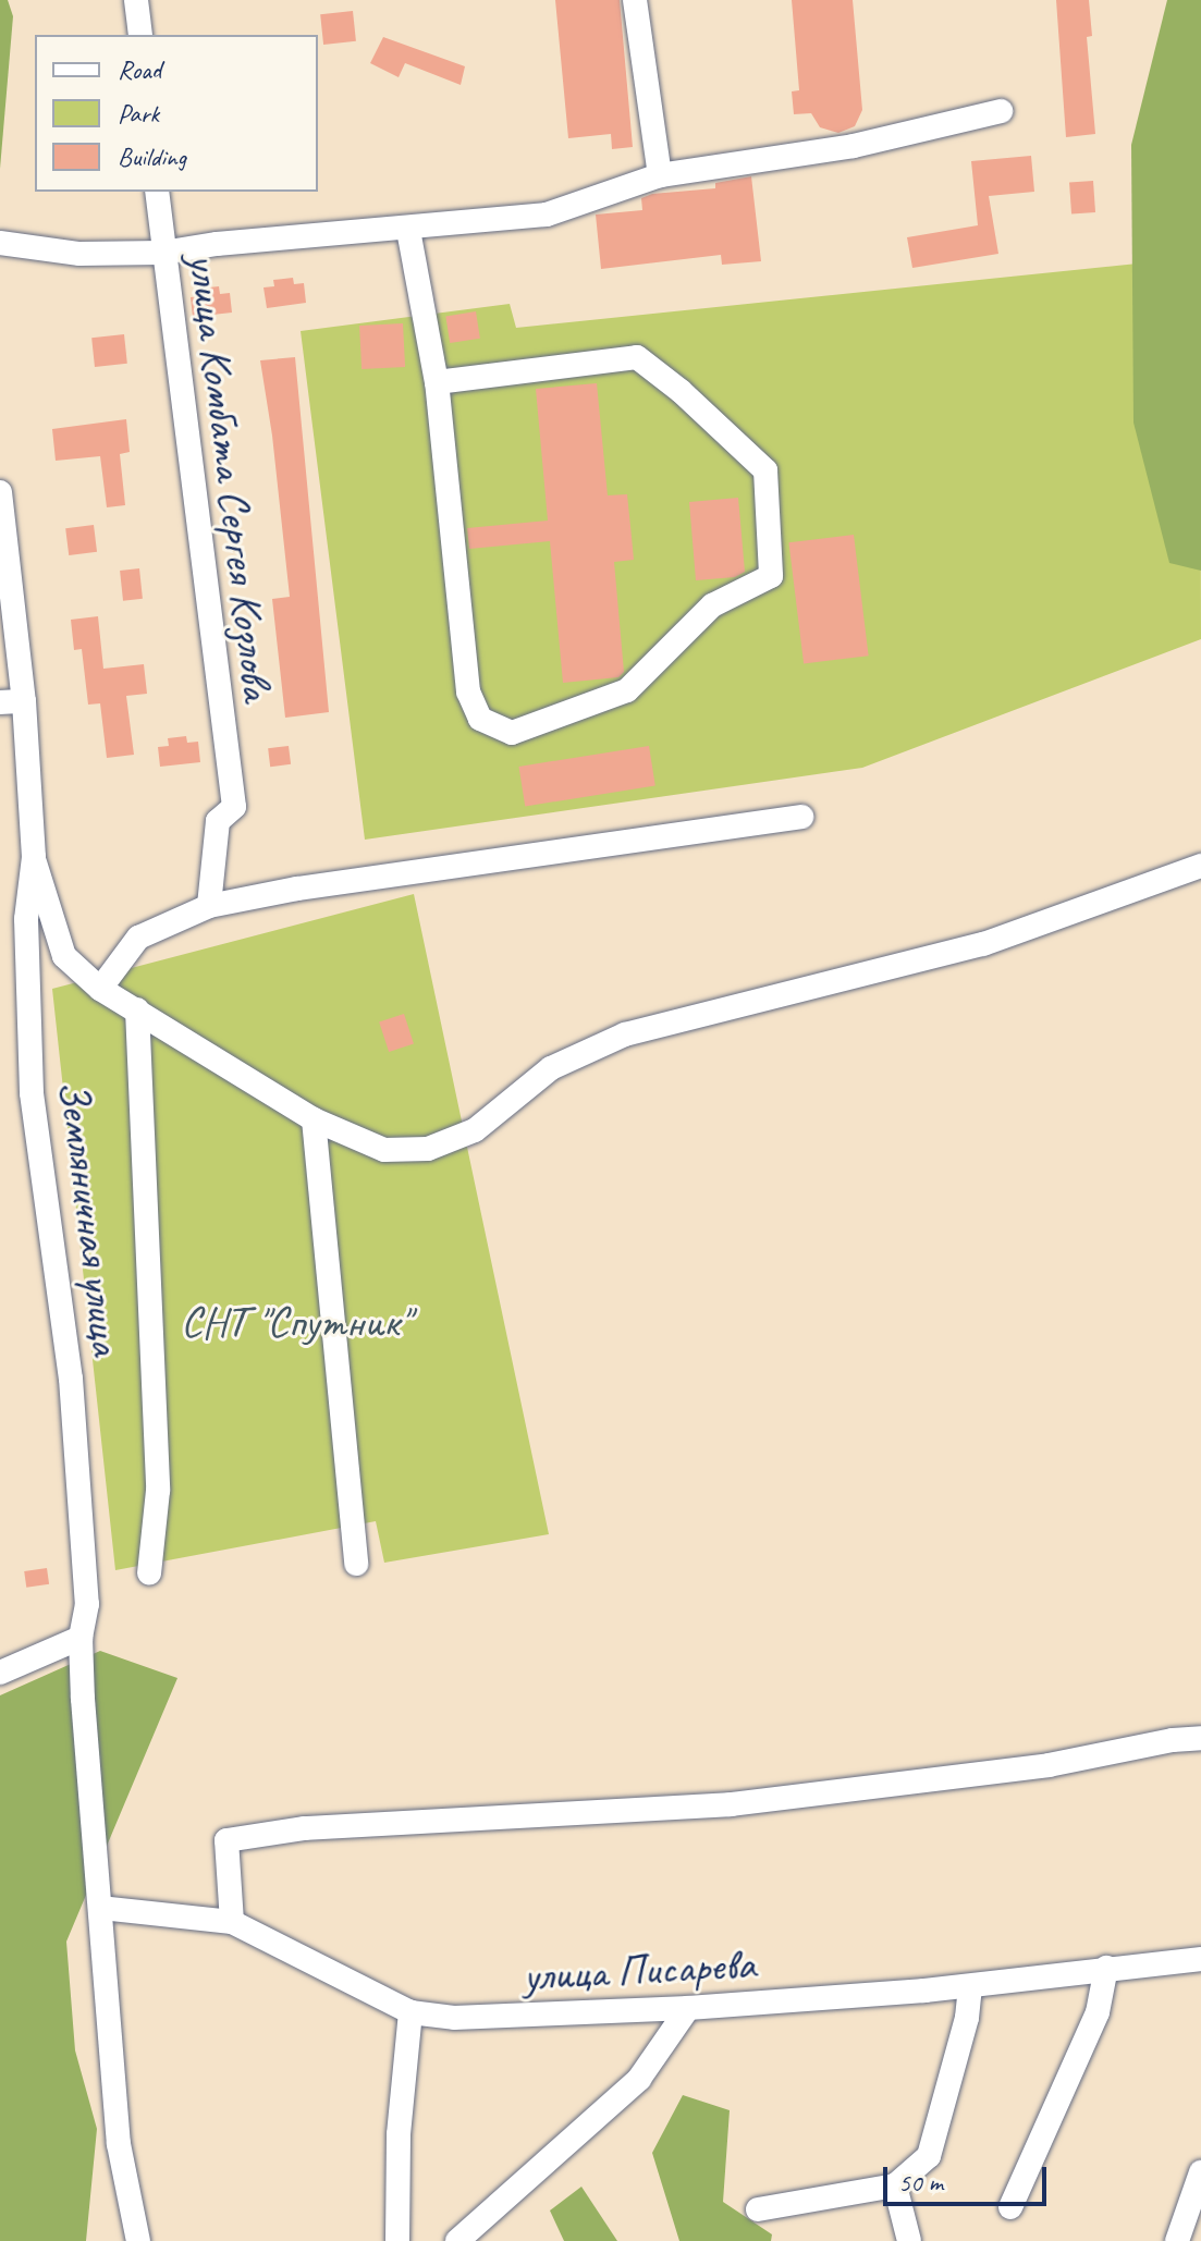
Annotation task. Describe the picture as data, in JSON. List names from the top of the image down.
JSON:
{
  "streets": {
    "street": ["улица Комбата Сергея Козлова", "Земляничная улица", "улица Писарева"]
  },
  "crossings": [
    ["Земляничная улица", "улица Писарева"]
  ],
  "parks": ["СНТ \"Спутник\""],
  "legend": ["Road", "Park", "Building"],
  "scale_bar": "50 m"
}
